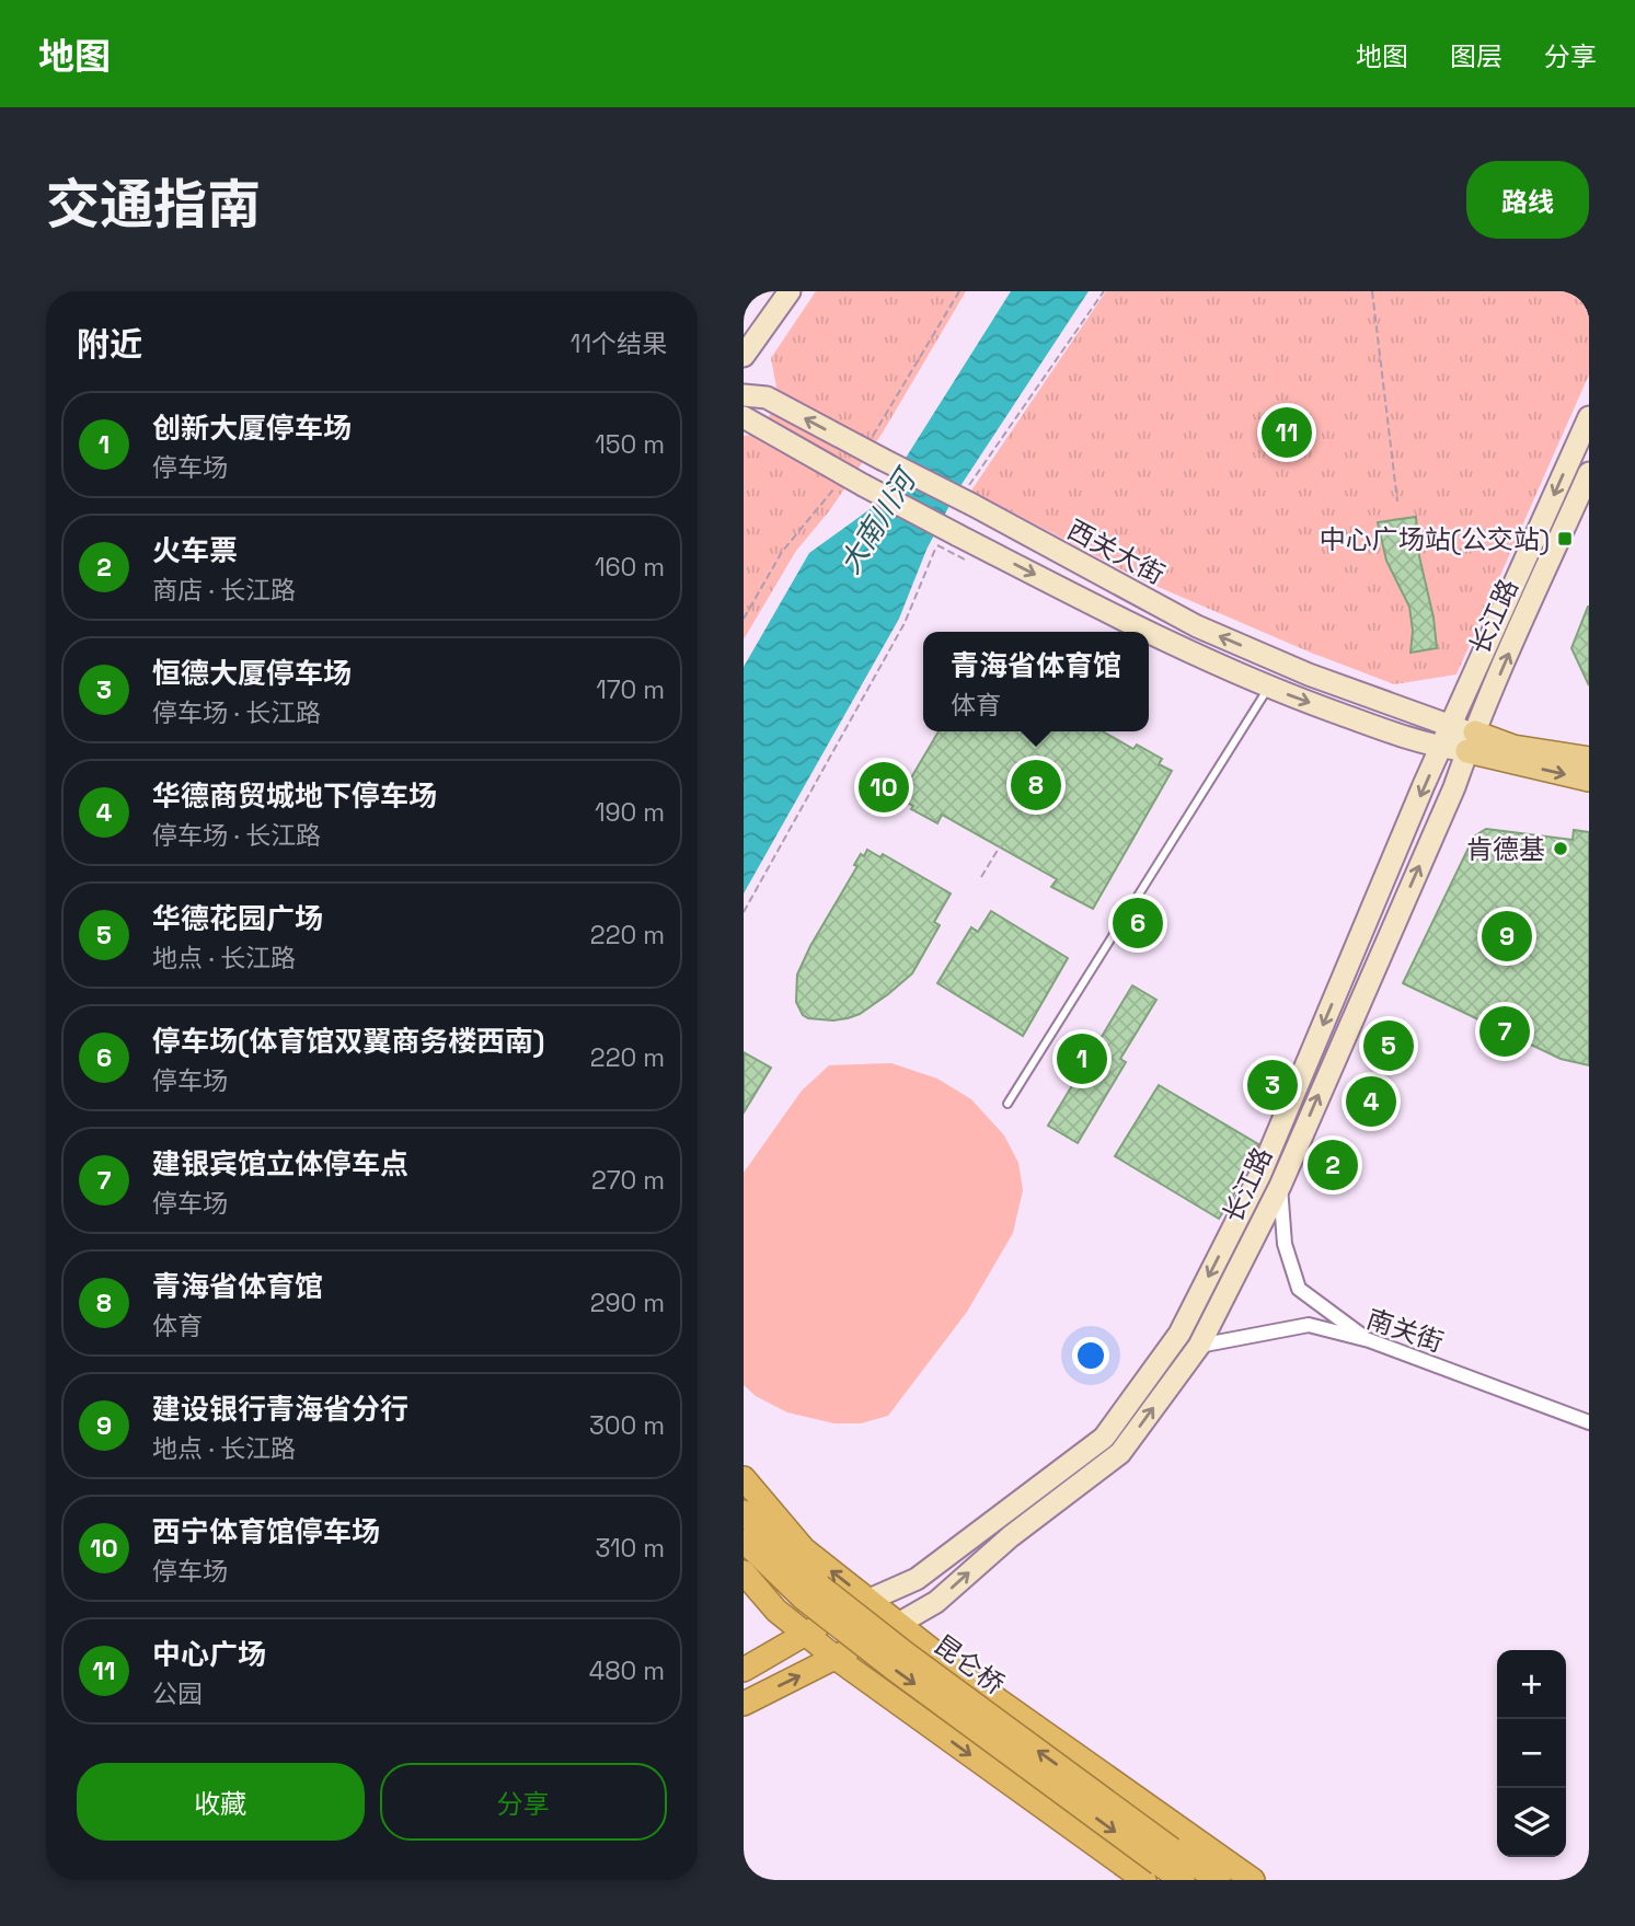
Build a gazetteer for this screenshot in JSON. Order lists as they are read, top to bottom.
{
  "streets": {
    "highway": ["长江路", "昆仑桥"],
    "main road": ["西关大街"],
    "street": ["南关街"]
  },
  "crossings": [
    ["西关大街", "长江路"],
    ["长江路", "南关街"]
  ],
  "water": ["大南川河"],
  "places": {
    "transit": ["中心广场站(公交站)"],
    "other": ["肯德基"]
  },
  "page": {
    "header": "地图",
    "nav": ["地图", "图层", "分享"],
    "title": "交通指南",
    "buttons": [
      "路线",
      ["收藏", "分享"]
    ],
    "heading": ["附近", "11个结果"],
    "list": [
      {
        "mark": "1",
        "name": "创新大厦停车场",
        "note": "停车场",
        "value": "150 m"
      },
      {
        "mark": "2",
        "name": "火车票",
        "note": "商店 · 长江路",
        "value": "160 m"
      },
      {
        "mark": "3",
        "name": "恒德大厦停车场",
        "note": "停车场 · 长江路",
        "value": "170 m"
      },
      {
        "mark": "4",
        "name": "华德商贸城地下停车场",
        "note": "停车场 · 长江路",
        "value": "190 m"
      },
      {
        "mark": "5",
        "name": "华德花园广场",
        "note": "地点 · 长江路",
        "value": "220 m"
      },
      {
        "mark": "6",
        "name": "停车场(体育馆双翼商务楼西南)",
        "note": "停车场",
        "value": "220 m"
      },
      {
        "mark": "7",
        "name": "建银宾馆立体停车点",
        "note": "停车场",
        "value": "270 m"
      },
      {
        "mark": "8",
        "name": "青海省体育馆",
        "note": "体育",
        "value": "290 m"
      },
      {
        "mark": "9",
        "name": "建设银行青海省分行",
        "note": "地点 · 长江路",
        "value": "300 m"
      },
      {
        "mark": "10",
        "name": "西宁体育馆停车场",
        "note": "停车场",
        "value": "310 m"
      },
      {
        "mark": "11",
        "name": "中心广场",
        "note": "公园",
        "value": "480 m"
      }
    ],
    "pins": [
      "11",
      "8",
      "10",
      "6",
      "9",
      "7",
      "5",
      "1",
      "3",
      "4",
      "2"
    ],
    "popup": ["青海省体育馆", "体育"],
    "map_buttons": ["+", "−"]
  }
}
